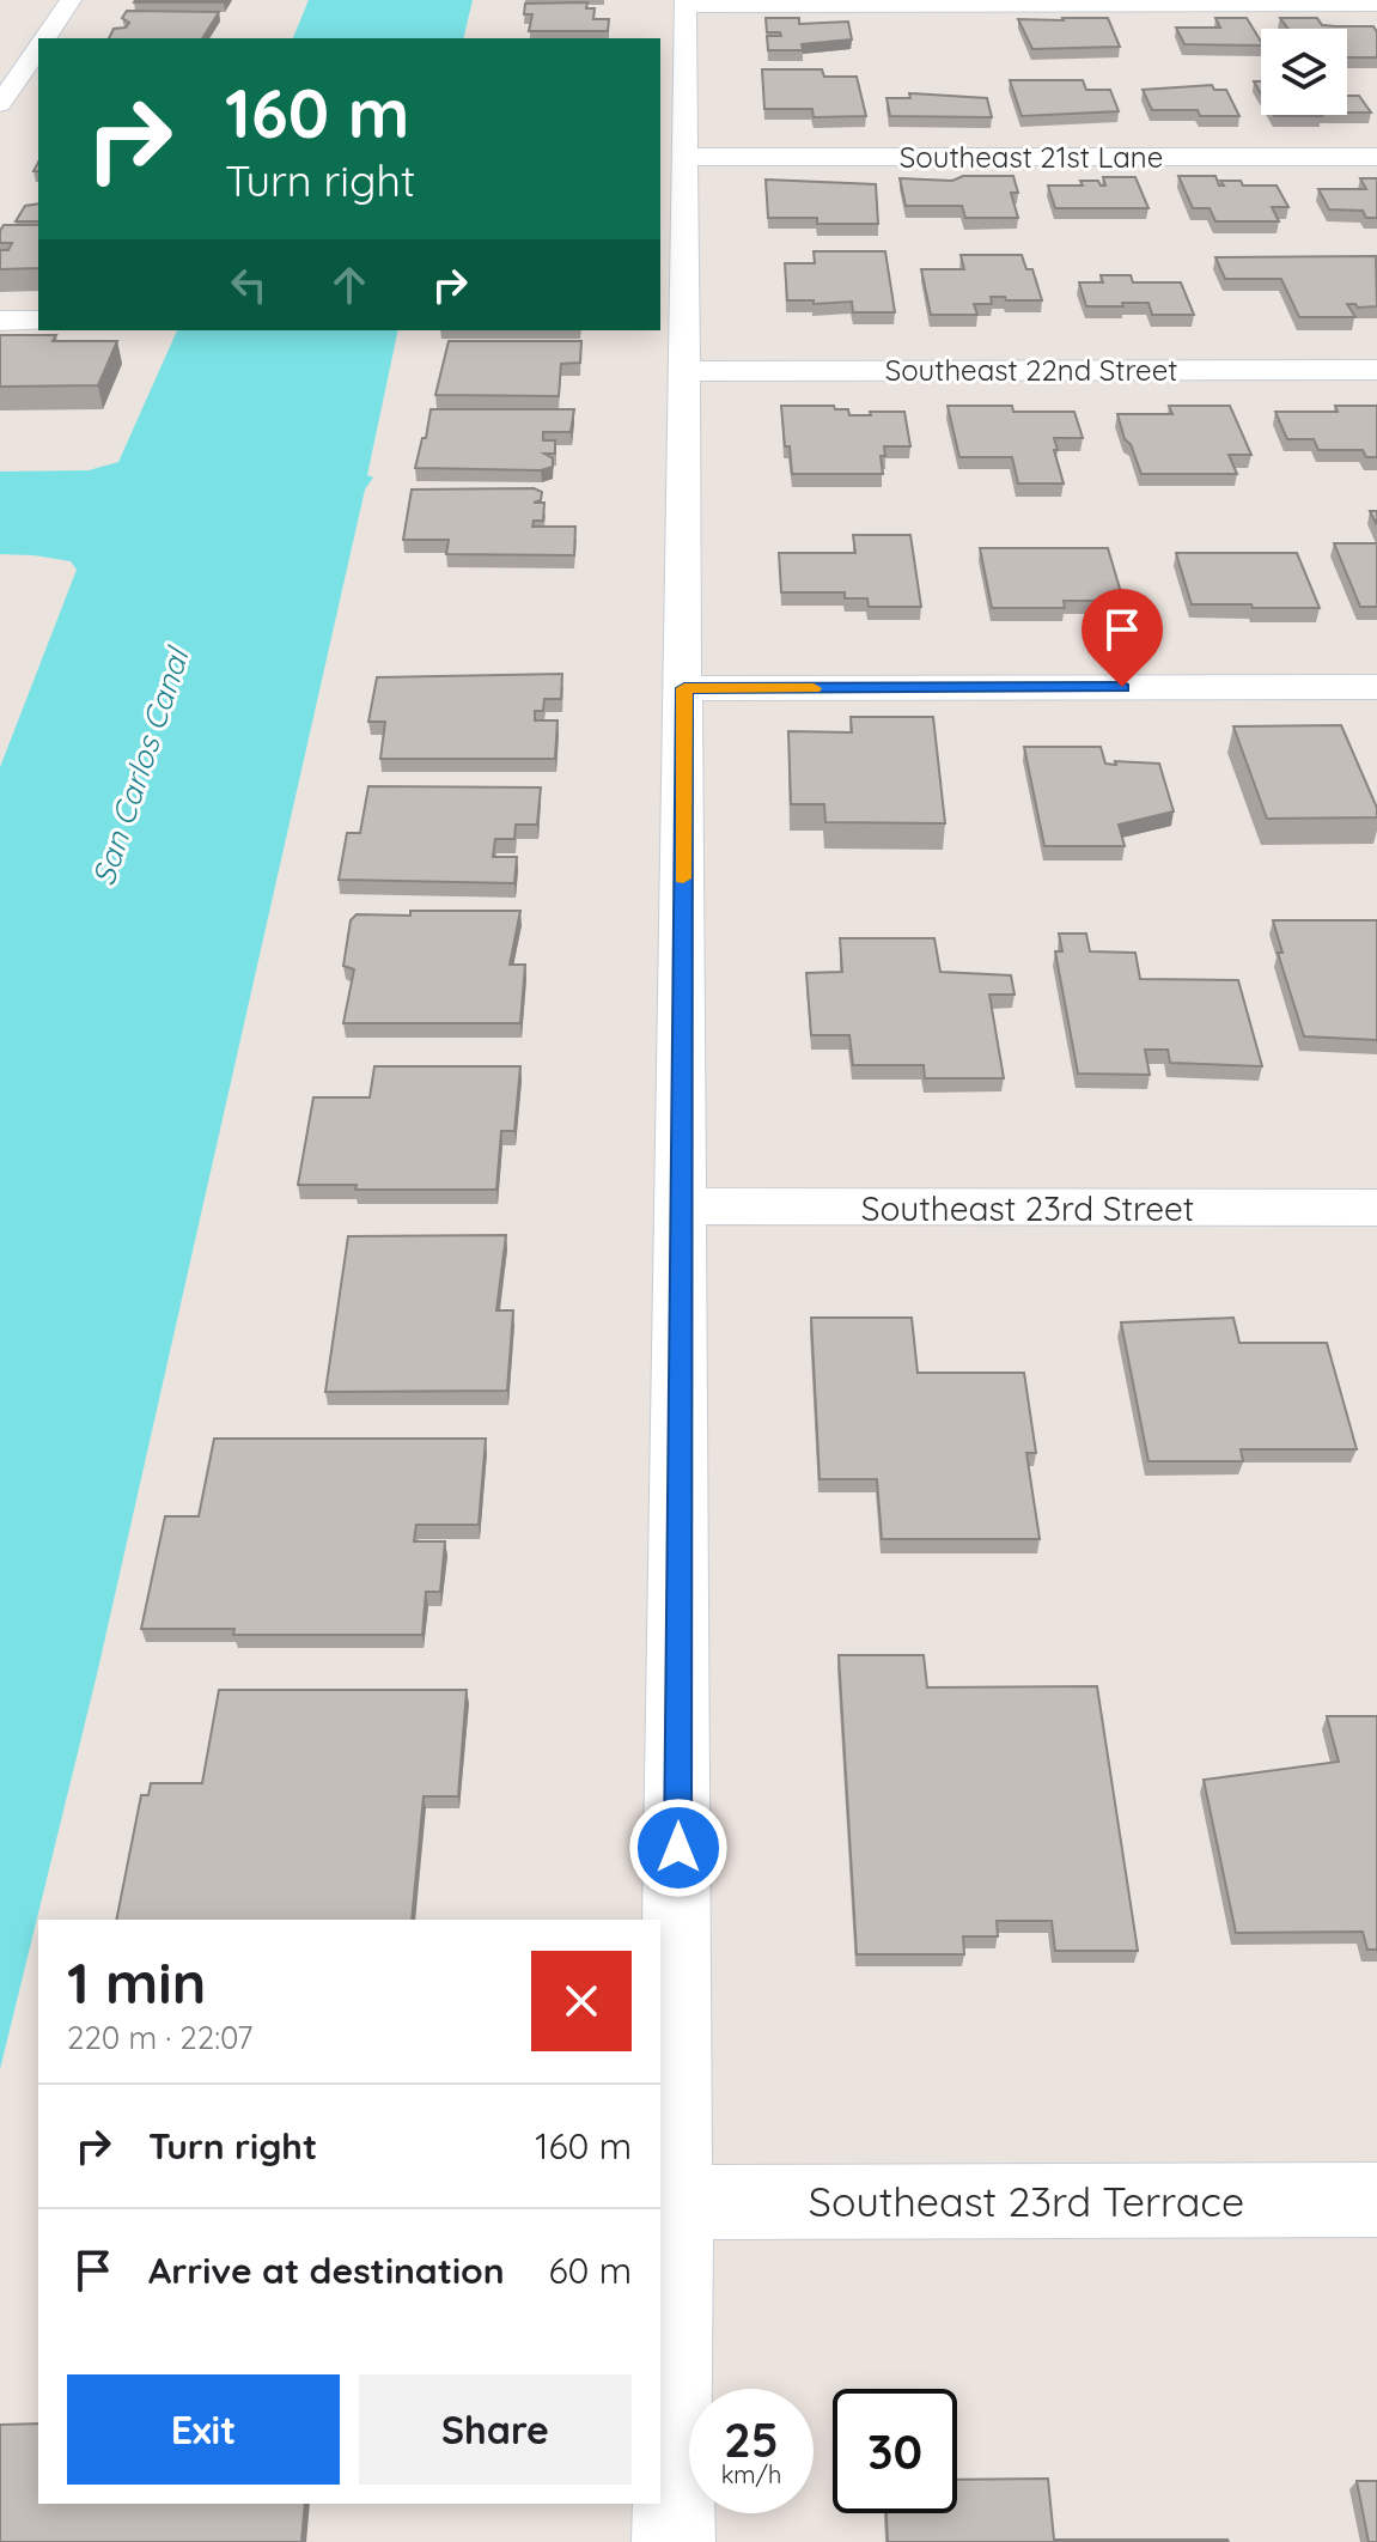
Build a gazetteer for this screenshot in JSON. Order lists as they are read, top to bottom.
{
  "streets": {
    "street": [
      "Southeast 21st Lane",
      "Southeast 22nd Street",
      "Southeast 23rd Street",
      "Southeast 23rd Terrace"
    ]
  },
  "water": ["San Carlos Canal"],
  "page": {
    "turn": ["160 m", "Turn right"],
    "heading": ["1 min", "220 m · 22:07"],
    "list": [
      {
        "name": "Turn right",
        "value": "160 m"
      },
      {
        "name": "Arrive at destination",
        "value": "60 m"
      }
    ],
    "buttons": ["Exit", "Share"],
    "speed": "25 km/h",
    "limit": "30"
  }
}
